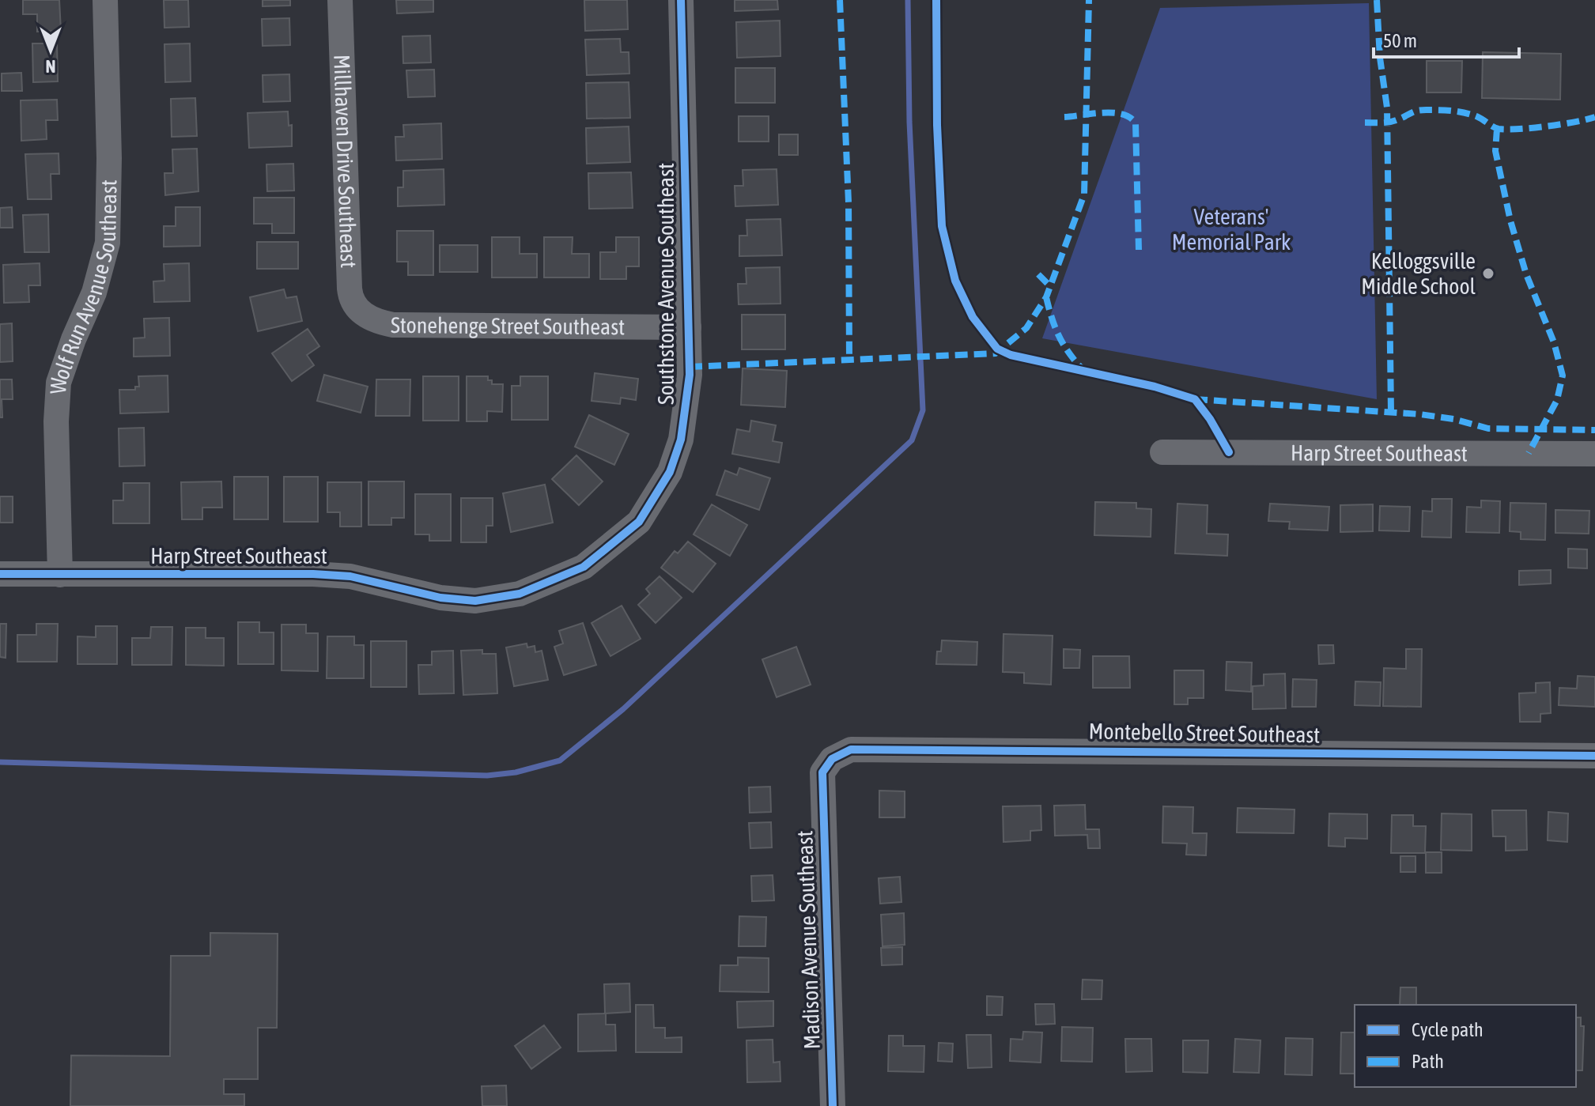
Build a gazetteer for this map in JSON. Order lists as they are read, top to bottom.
{
  "streets": {
    "street": [
      "Millhaven Drive Southeast",
      "Southstone Avenue Southeast",
      "Wolf Run Avenue Southeast",
      "Stonehenge Street Southeast",
      "Harp Street Southeast",
      "Montebello Street Southeast",
      "Madison Avenue Southeast"
    ]
  },
  "crossings": [
    ["Millhaven Drive Southeast", "Stonehenge Street Southeast"],
    ["Southstone Avenue Southeast", "Stonehenge Street Southeast"],
    ["Southstone Avenue Southeast", "Harp Street Southeast"],
    ["Wolf Run Avenue Southeast", "Harp Street Southeast"],
    ["Montebello Street Southeast", "Madison Avenue Southeast"]
  ],
  "parks": ["Veterans' Memorial Park"],
  "places": ["Kelloggsville Middle School"],
  "legend": ["Cycle path", "Path"],
  "scale_bar": "50 m",
  "north": "bottom"
}
